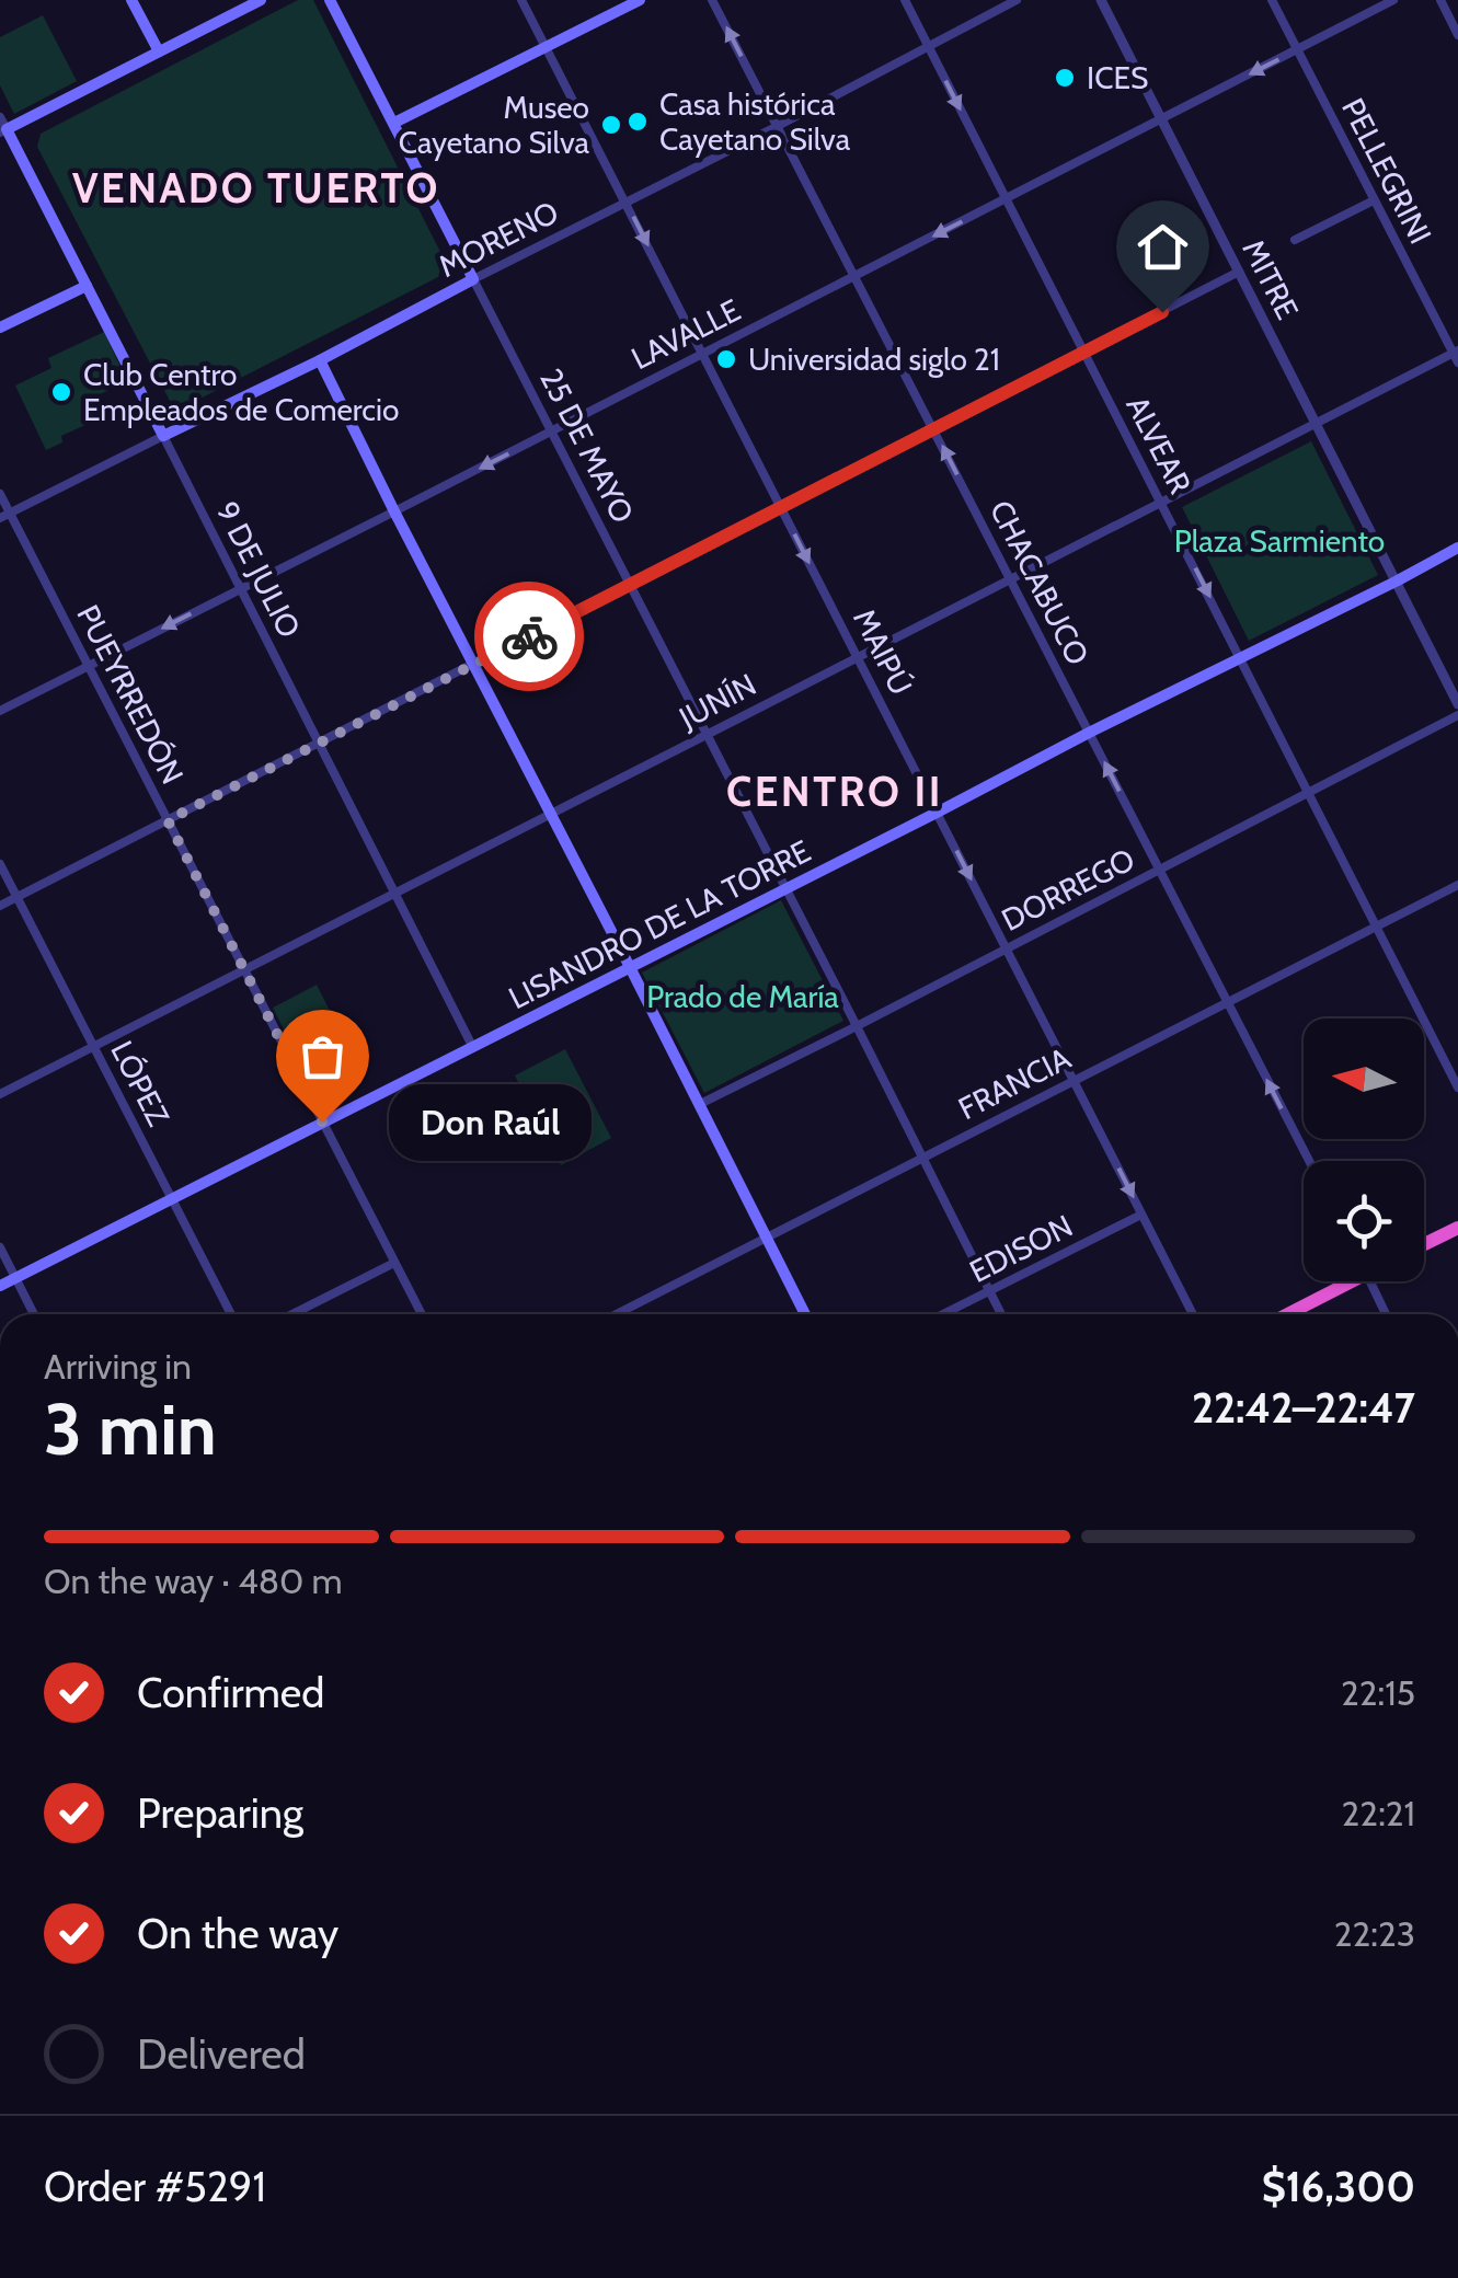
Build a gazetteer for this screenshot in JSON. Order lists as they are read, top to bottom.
{
  "streets": {
    "main road": [
      "MORENO",
      "25 DE MAYO",
      "9 DE JULIO",
      "LISANDRO DE LA TORRE"
    ],
    "street": [
      "PELLEGRINI",
      "MITRE",
      "LAVALLE",
      "ALVEAR",
      "CHACABUCO",
      "MAIPÚ",
      "PUEYRREDÓN",
      "JUNÍN",
      "DORREGO",
      "LÓPEZ",
      "FRANCIA",
      "EDISON"
    ]
  },
  "crossings": [
    ["PELLEGRINI", "LAVALLE"],
    ["PELLEGRINI", "JUNÍN"],
    ["MORENO", "ALVEAR"],
    ["MORENO", "25 DE MAYO"],
    ["MORENO", "9 DE JULIO"],
    ["MORENO", "CHACABUCO"],
    ["MORENO", "MAIPÚ"],
    ["MORENO", "PUEYRREDÓN"],
    ["MITRE", "LAVALLE"],
    ["MITRE", "JUNÍN"],
    ["MITRE", "LISANDRO DE LA TORRE"],
    ["LAVALLE", "ALVEAR"],
    ["LAVALLE", "25 DE MAYO"],
    ["LAVALLE", "9 DE JULIO"],
    ["LAVALLE", "CHACABUCO"],
    ["LAVALLE", "MAIPÚ"],
    ["LAVALLE", "PUEYRREDÓN"],
    ["ALVEAR", "JUNÍN"],
    ["ALVEAR", "DORREGO"],
    ["ALVEAR", "LISANDRO DE LA TORRE"],
    ["ALVEAR", "FRANCIA"],
    ["25 DE MAYO", "JUNÍN"],
    ["25 DE MAYO", "DORREGO"],
    ["25 DE MAYO", "LISANDRO DE LA TORRE"],
    ["25 DE MAYO", "FRANCIA"],
    ["25 DE MAYO", "EDISON"],
    ["9 DE JULIO", "JUNÍN"],
    ["9 DE JULIO", "LISANDRO DE LA TORRE"],
    ["CHACABUCO", "JUNÍN"],
    ["CHACABUCO", "DORREGO"],
    ["CHACABUCO", "LISANDRO DE LA TORRE"],
    ["CHACABUCO", "FRANCIA"],
    ["MAIPÚ", "JUNÍN"],
    ["MAIPÚ", "DORREGO"],
    ["MAIPÚ", "LISANDRO DE LA TORRE"],
    ["MAIPÚ", "FRANCIA"],
    ["MAIPÚ", "EDISON"],
    ["PUEYRREDÓN", "JUNÍN"],
    ["PUEYRREDÓN", "LISANDRO DE LA TORRE"],
    ["JUNÍN", "LÓPEZ"],
    ["LISANDRO DE LA TORRE", "LÓPEZ"]
  ],
  "one_way": ["LAVALLE", "CHACABUCO", "MAIPÚ"],
  "districts": ["VENADO TUERTO", "CENTRO II"],
  "parks": ["Plaza Sarmiento", "Prado de María"],
  "places": [
    "ICES",
    "Casa histórica Cayetano Silva",
    "Museo Cayetano Silva",
    "Universidad siglo 21",
    "Club Centro Empleados de Comercio",
    "Don Raúl"
  ],
  "north": "left",
  "page": {
    "bubble": "Don Raúl",
    "heading": ["3 min", "Arriving in", "22:42–22:47"],
    "panel": ["Order #5291", "$16,300"],
    "bar": "On the way · 480 m",
    "list": [
      ["Confirmed", "22:15"],
      ["Preparing", "22:21"],
      ["On the way", "22:23"],
      "Delivered"
    ]
  }
}
